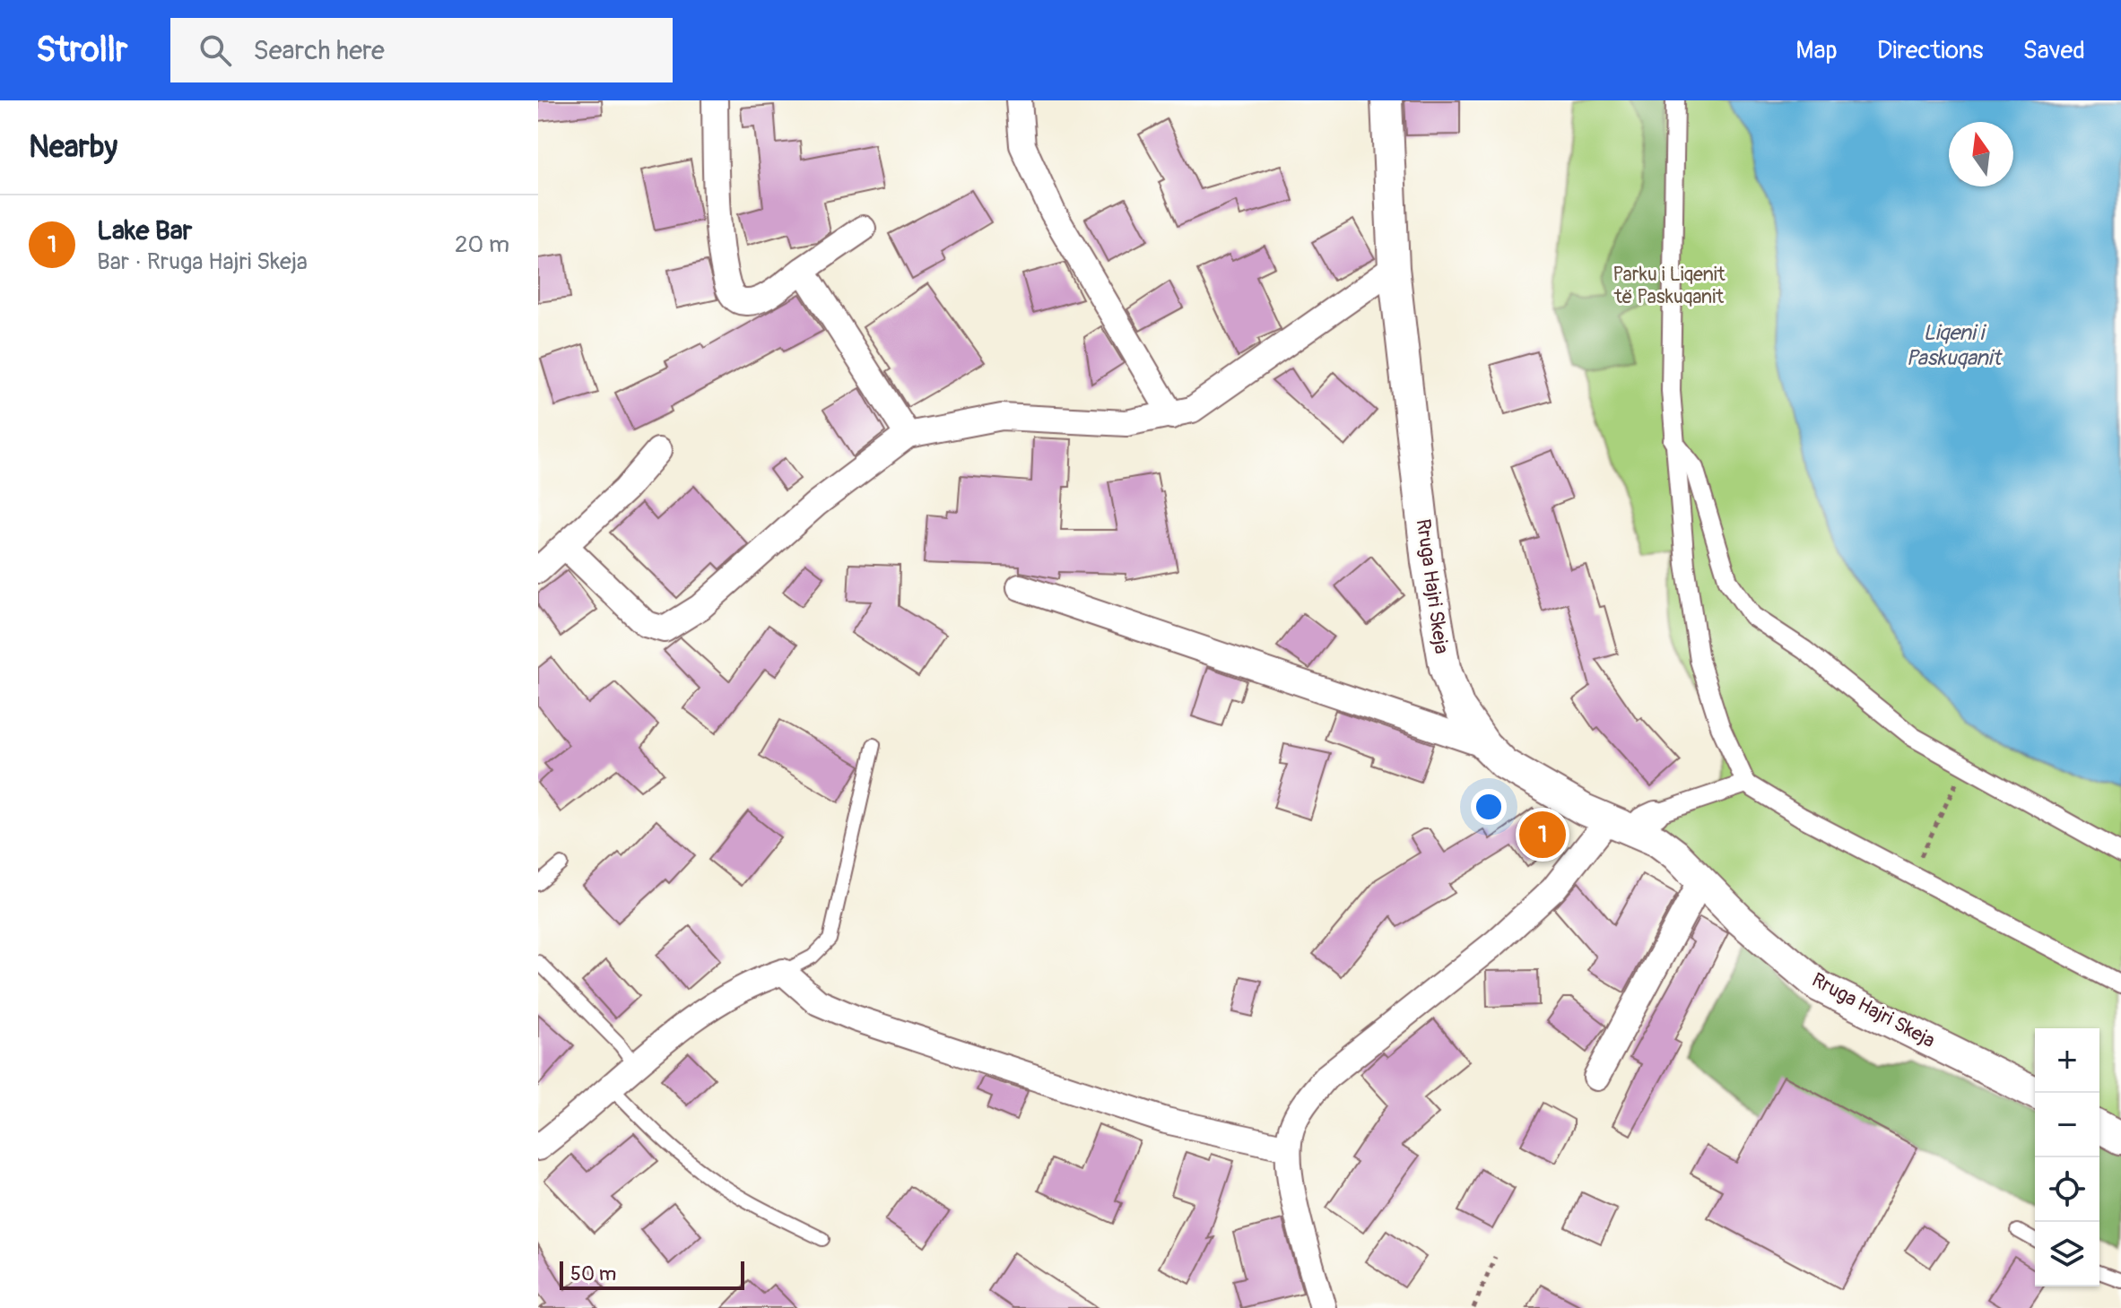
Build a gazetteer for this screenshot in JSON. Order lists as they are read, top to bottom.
{
  "streets": {
    "street": ["Rruga Hajri Skeja"]
  },
  "water": ["Liqeni i Paskuqanit"],
  "parks": ["Parku i Liqenit të Paskuqanit"],
  "scale_bar": "50 m",
  "north": "top",
  "page": {
    "header": "Strollr",
    "search": "Search here",
    "nav": ["Map", "Directions", "Saved"],
    "heading": "Nearby",
    "list": [
      {
        "mark": "1",
        "name": "Lake Bar",
        "note": "Bar · Rruga Hajri Skeja",
        "value": "20 m"
      }
    ],
    "pins": "1",
    "map_buttons": ["+", "−"],
    "scale": "50 m"
  }
}
